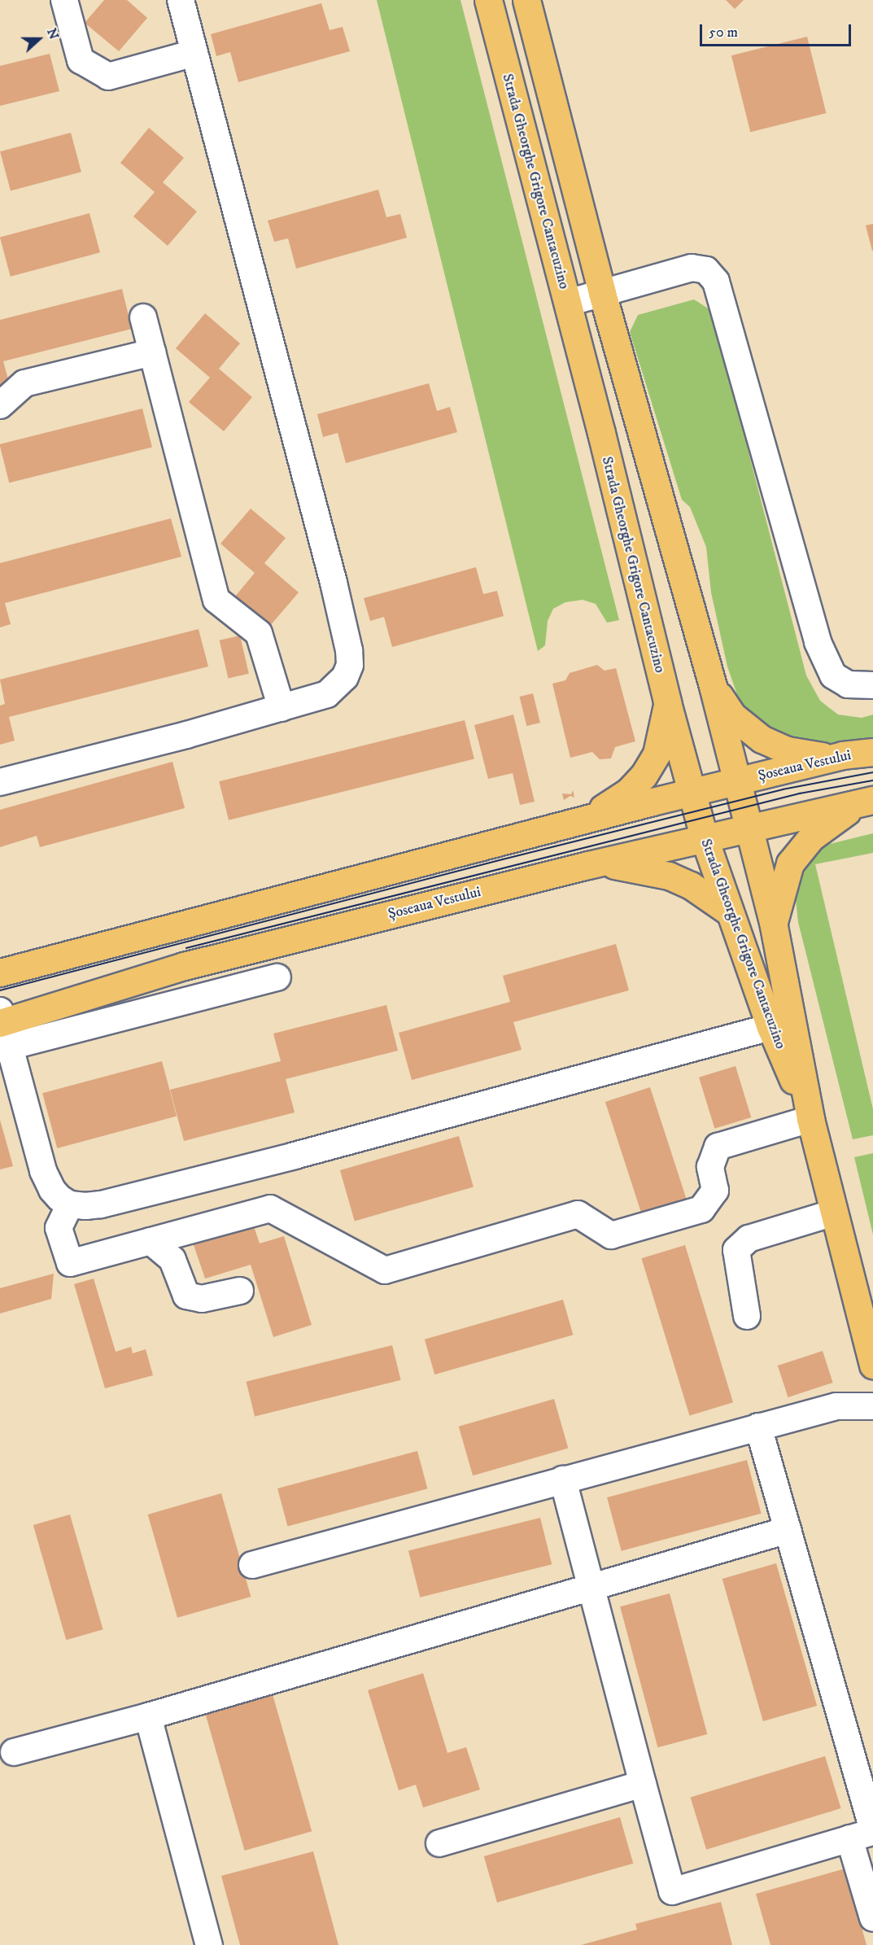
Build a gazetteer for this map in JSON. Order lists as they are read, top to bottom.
{
  "streets": {
    "main road": ["Strada Gheorghe Grigore Cantacuzino", "Șoseaua Vestului"]
  },
  "crossings": [
    ["Strada Gheorghe Grigore Cantacuzino", "Șoseaua Vestului"]
  ],
  "scale_bar": "50 m",
  "north": "right"
}
